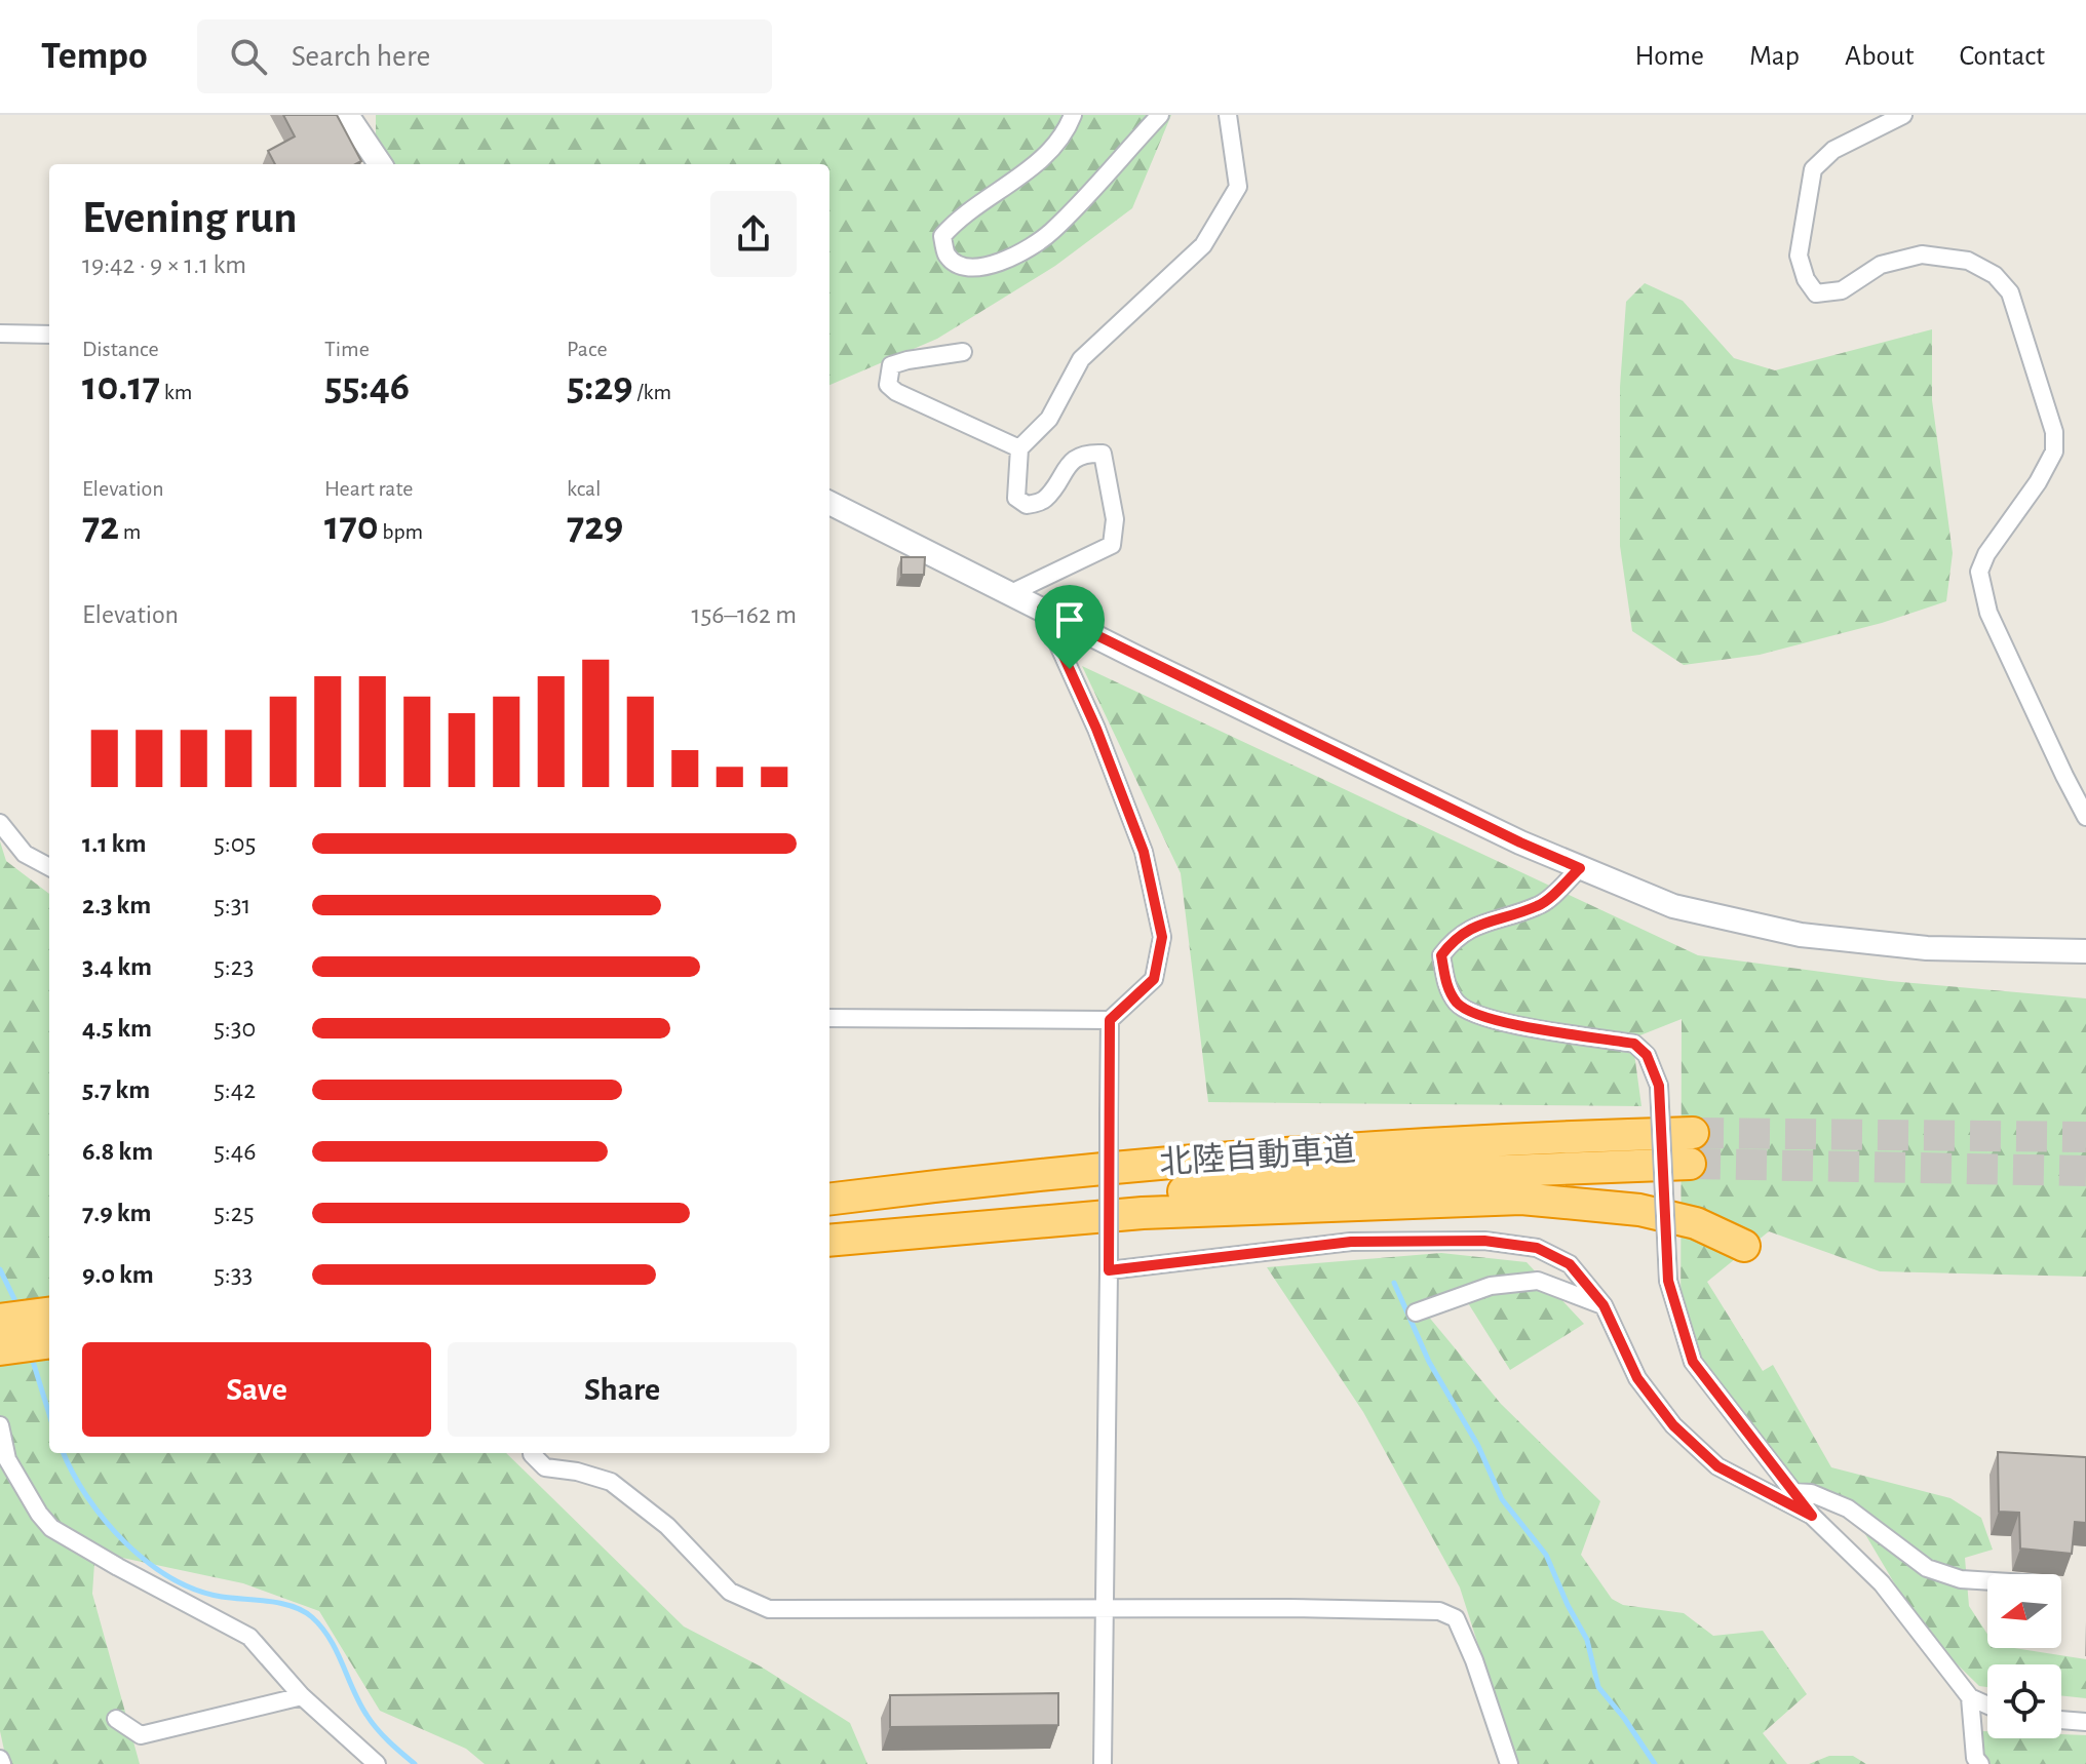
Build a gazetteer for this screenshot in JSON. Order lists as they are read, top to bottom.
{
  "streets": {
    "highway": ["北陸自動車道"]
  },
  "north": "left",
  "page": {
    "header": "Tempo",
    "search": "Search here",
    "nav": [
      "Home",
      "Map",
      "About",
      "Contact"
    ],
    "heading": ["Evening run", "19:42 · 9 × 1.1 km"],
    "stats": [
      ["Distance", "10.17 km"],
      ["Time", "55:46"],
      ["Pace", "5:29 /km"],
      ["Elevation", "72 m"],
      ["Heart rate", "170 bpm"],
      ["kcal", "729"]
    ],
    "chart": ["Elevation", "156–162 m"],
    "list": [
      {
        "name": "1.1 km",
        "note": "5:05"
      },
      {
        "name": "2.3 km",
        "note": "5:31"
      },
      {
        "name": "3.4 km",
        "note": "5:23"
      },
      {
        "name": "4.5 km",
        "note": "5:30"
      },
      {
        "name": "5.7 km",
        "note": "5:42"
      },
      {
        "name": "6.8 km",
        "note": "5:46"
      },
      {
        "name": "7.9 km",
        "note": "5:25"
      },
      {
        "name": "9.0 km",
        "note": "5:33"
      }
    ],
    "buttons": ["Save", "Share"]
  }
}
